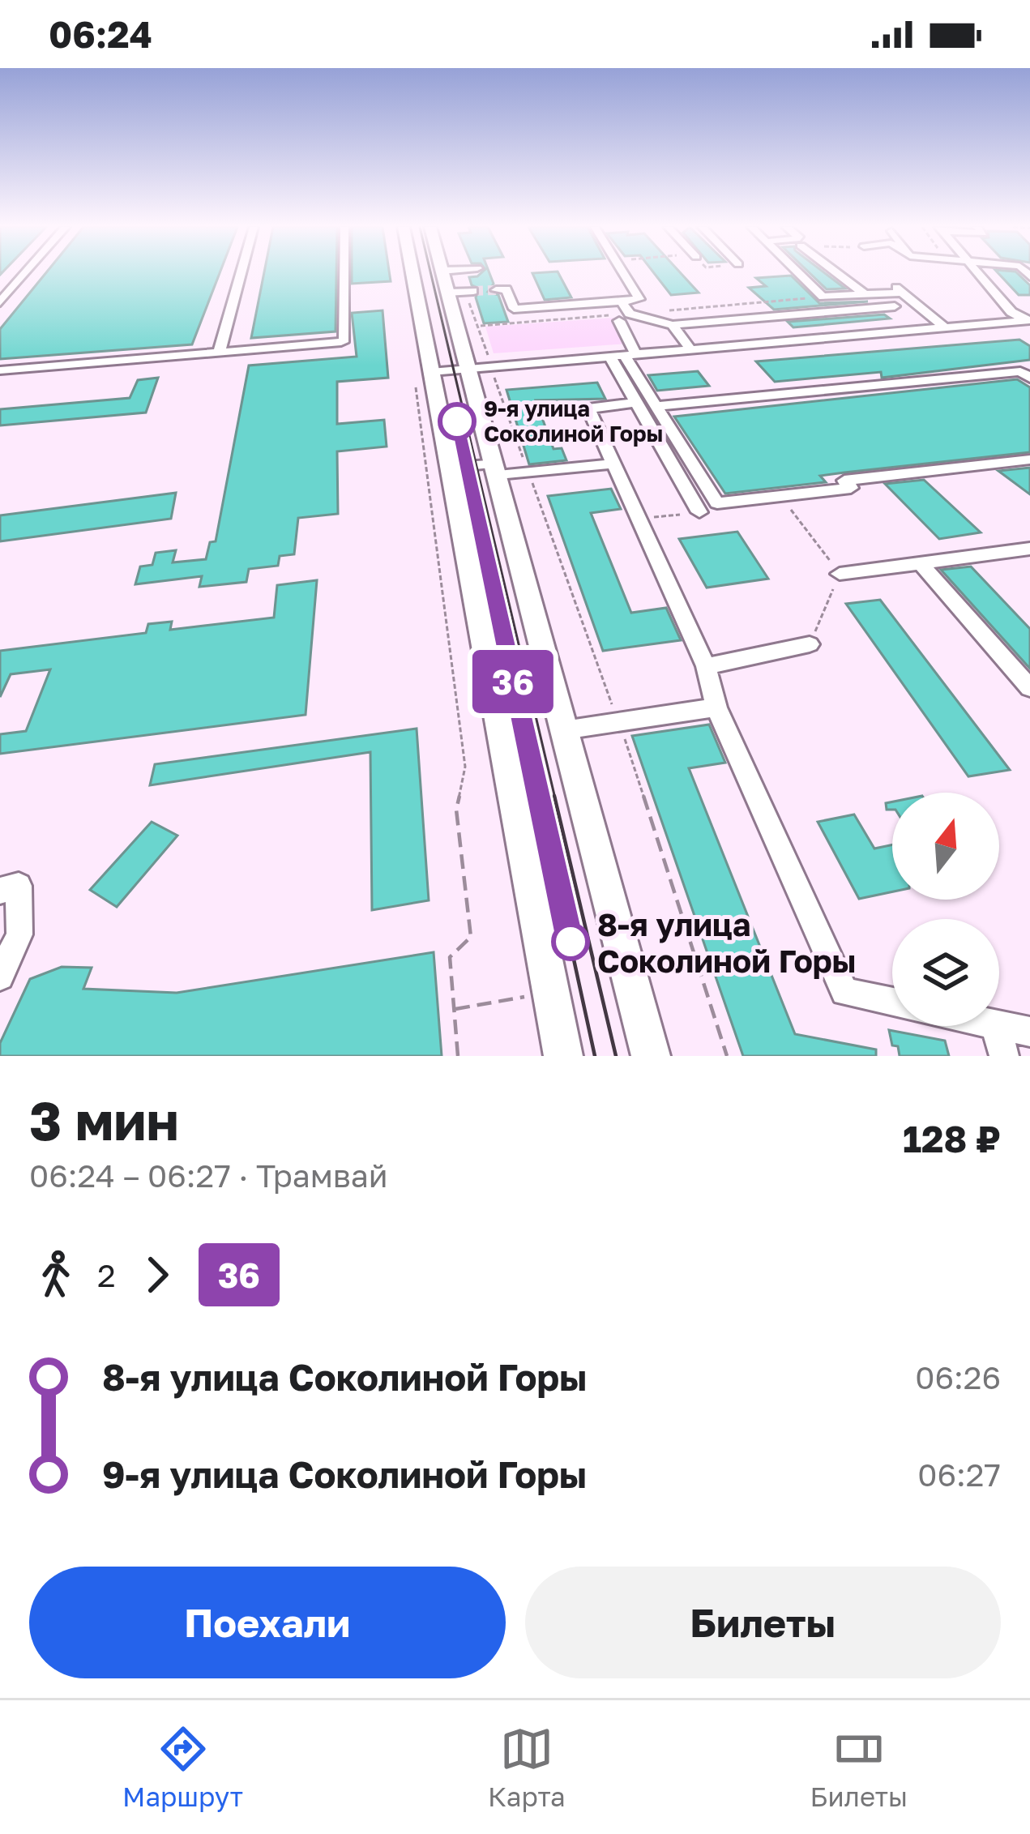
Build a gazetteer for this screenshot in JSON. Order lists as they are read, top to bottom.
{
  "places": ["9-я улица Соколиной Горы", "8-я улица Соколиной Горы"],
  "lines": ["tram line 36"],
  "north": "top",
  "page": {
    "status": "06:24",
    "on_map": "36",
    "heading": ["3 мин", "06:24 – 06:27 · Трамвай", "128 ₽"],
    "legs": ["2", "36"],
    "list": [
      {
        "name": "8-я улица Соколиной Горы",
        "value": "06:26"
      },
      {
        "name": "9-я улица Соколиной Горы",
        "value": "06:27"
      }
    ],
    "buttons": ["Поехали", "Билеты"],
    "tabs": ["Маршрут", "Карта", "Билеты"]
  }
}
